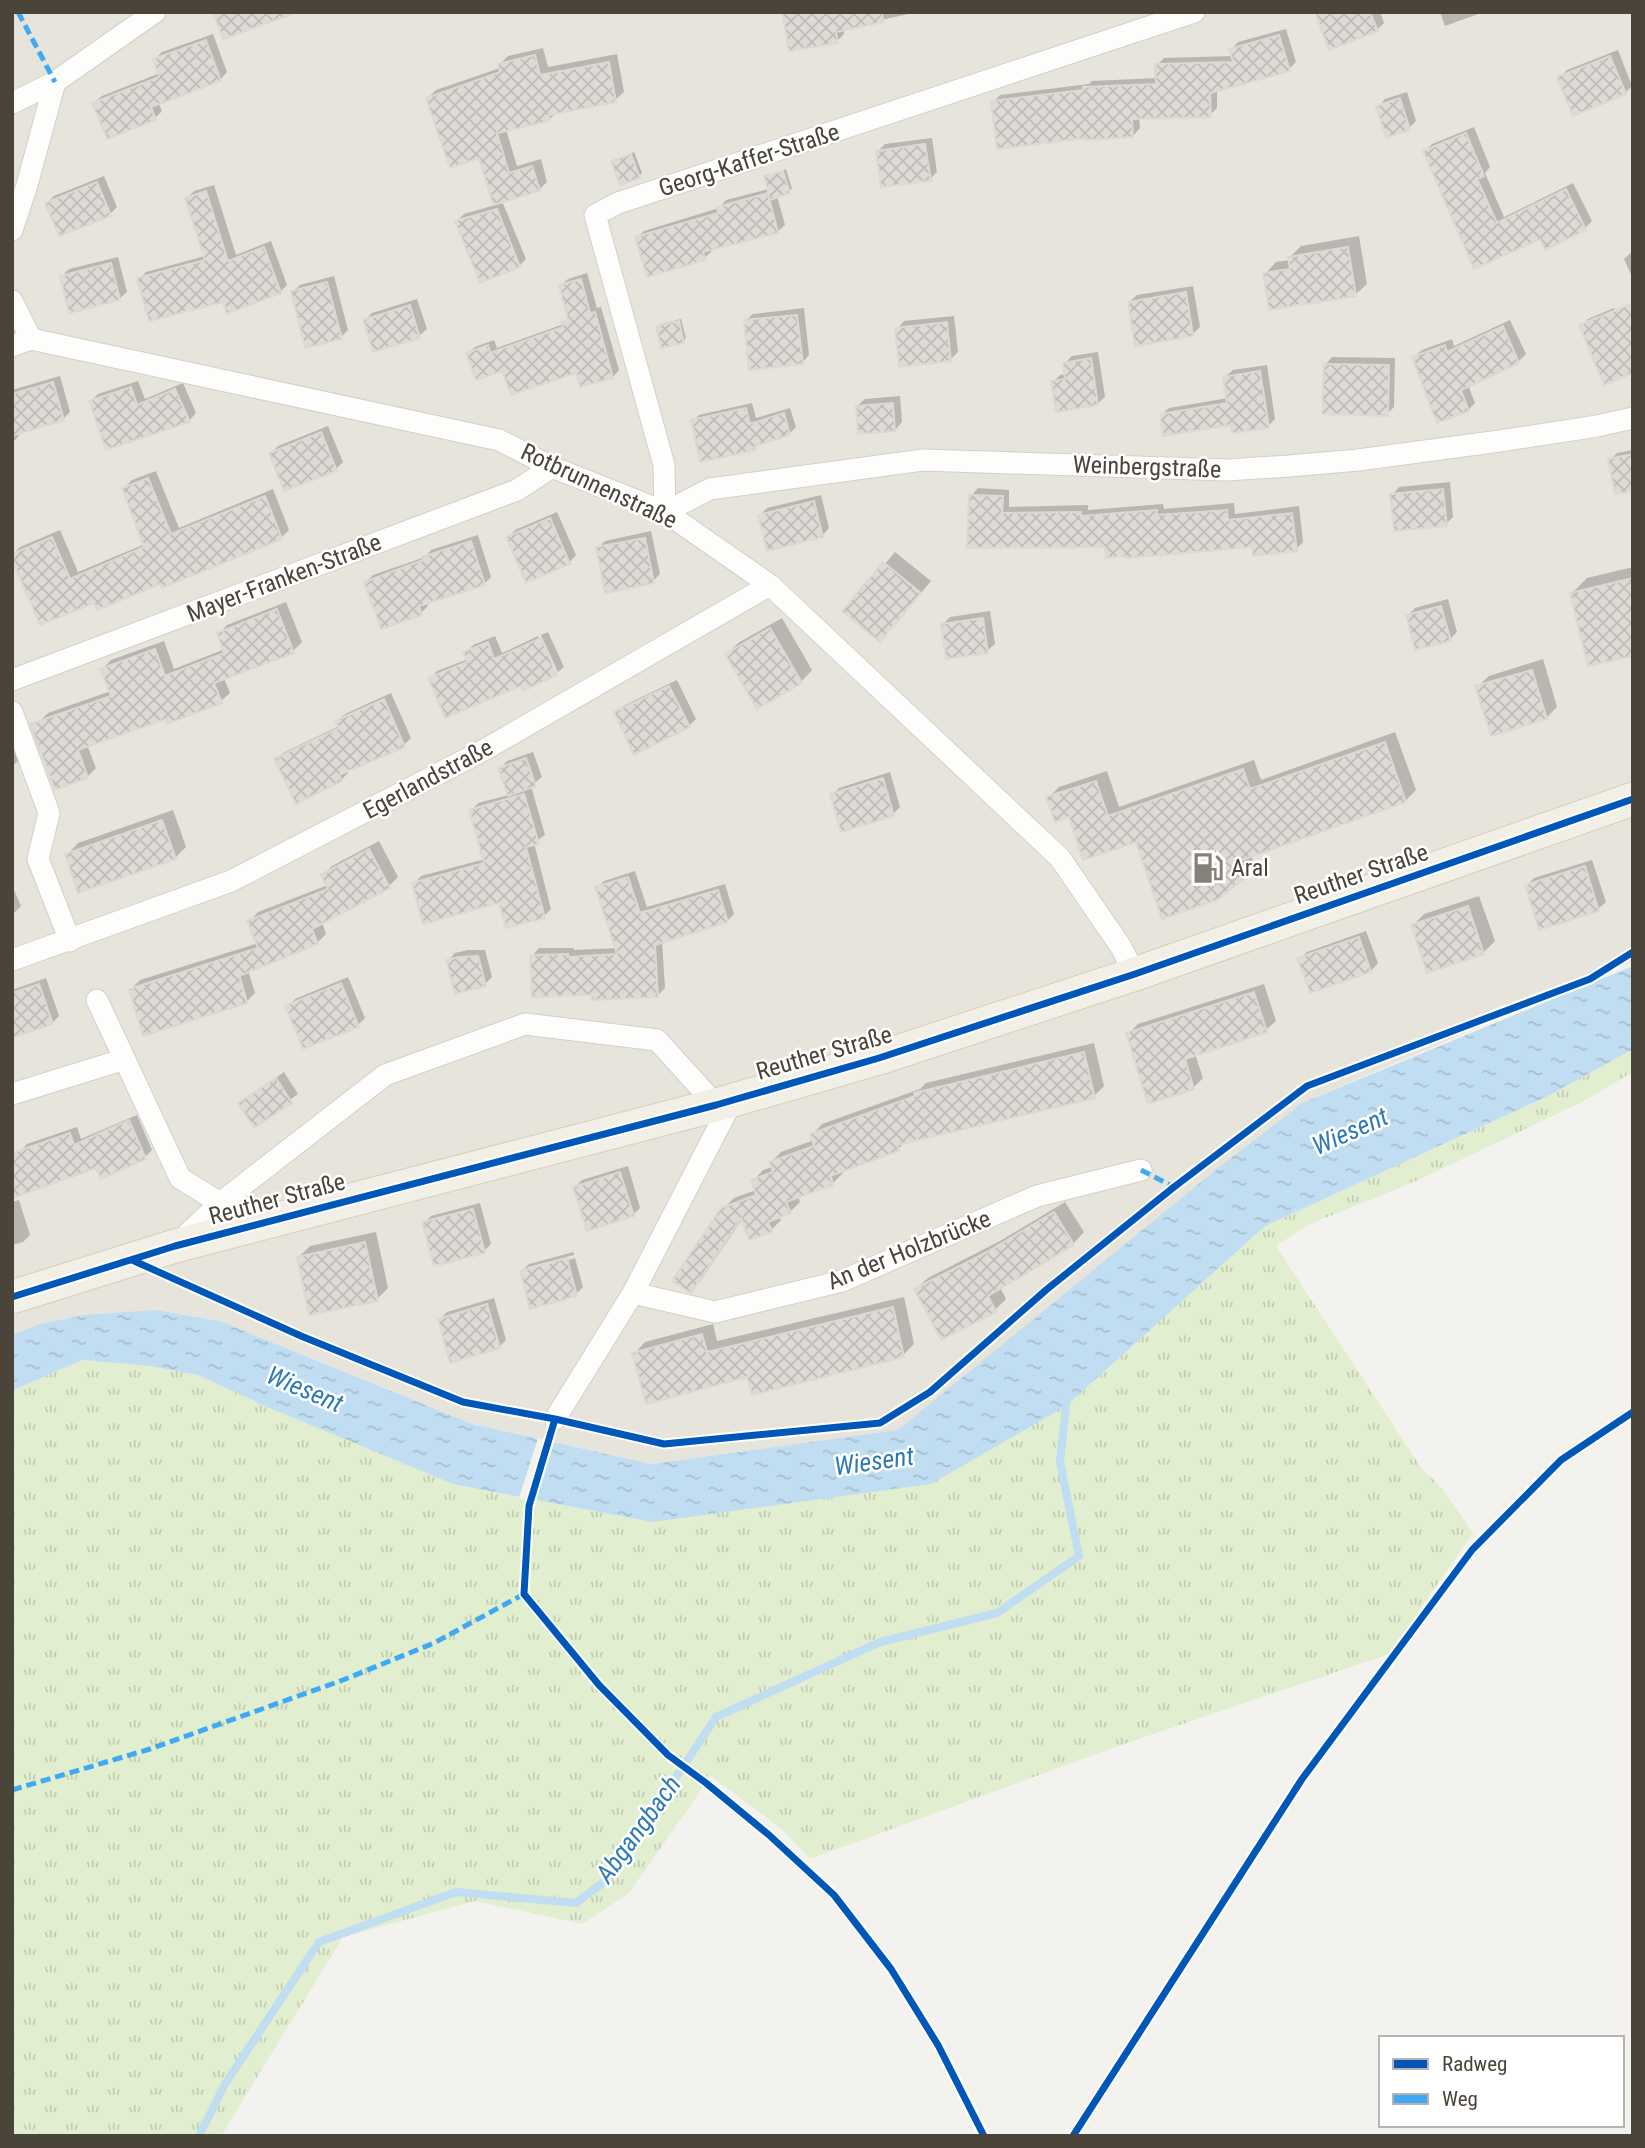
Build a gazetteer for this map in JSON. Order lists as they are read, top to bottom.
{
  "streets": {
    "main road": ["Reuther Straße"],
    "street": [
      "Georg-Kaffer-Straße",
      "Weinbergstraße",
      "Rotbrunnenstraße",
      "Mayer-Franken-Straße",
      "Egerlandstraße",
      "An der Holzbrücke"
    ]
  },
  "crossings": [
    ["Georg-Kaffer-Straße", "Weinbergstraße"],
    ["Georg-Kaffer-Straße", "Rotbrunnenstraße"],
    ["Weinbergstraße", "Rotbrunnenstraße"],
    ["Rotbrunnenstraße", "Mayer-Franken-Straße"],
    ["Rotbrunnenstraße", "Egerlandstraße"],
    ["Rotbrunnenstraße", "Reuther Straße"]
  ],
  "water": ["Wiesent", "Abgangbach"],
  "places": {
    "fuel station": ["Aral"]
  },
  "legend": ["Radweg", "Weg"]
}
